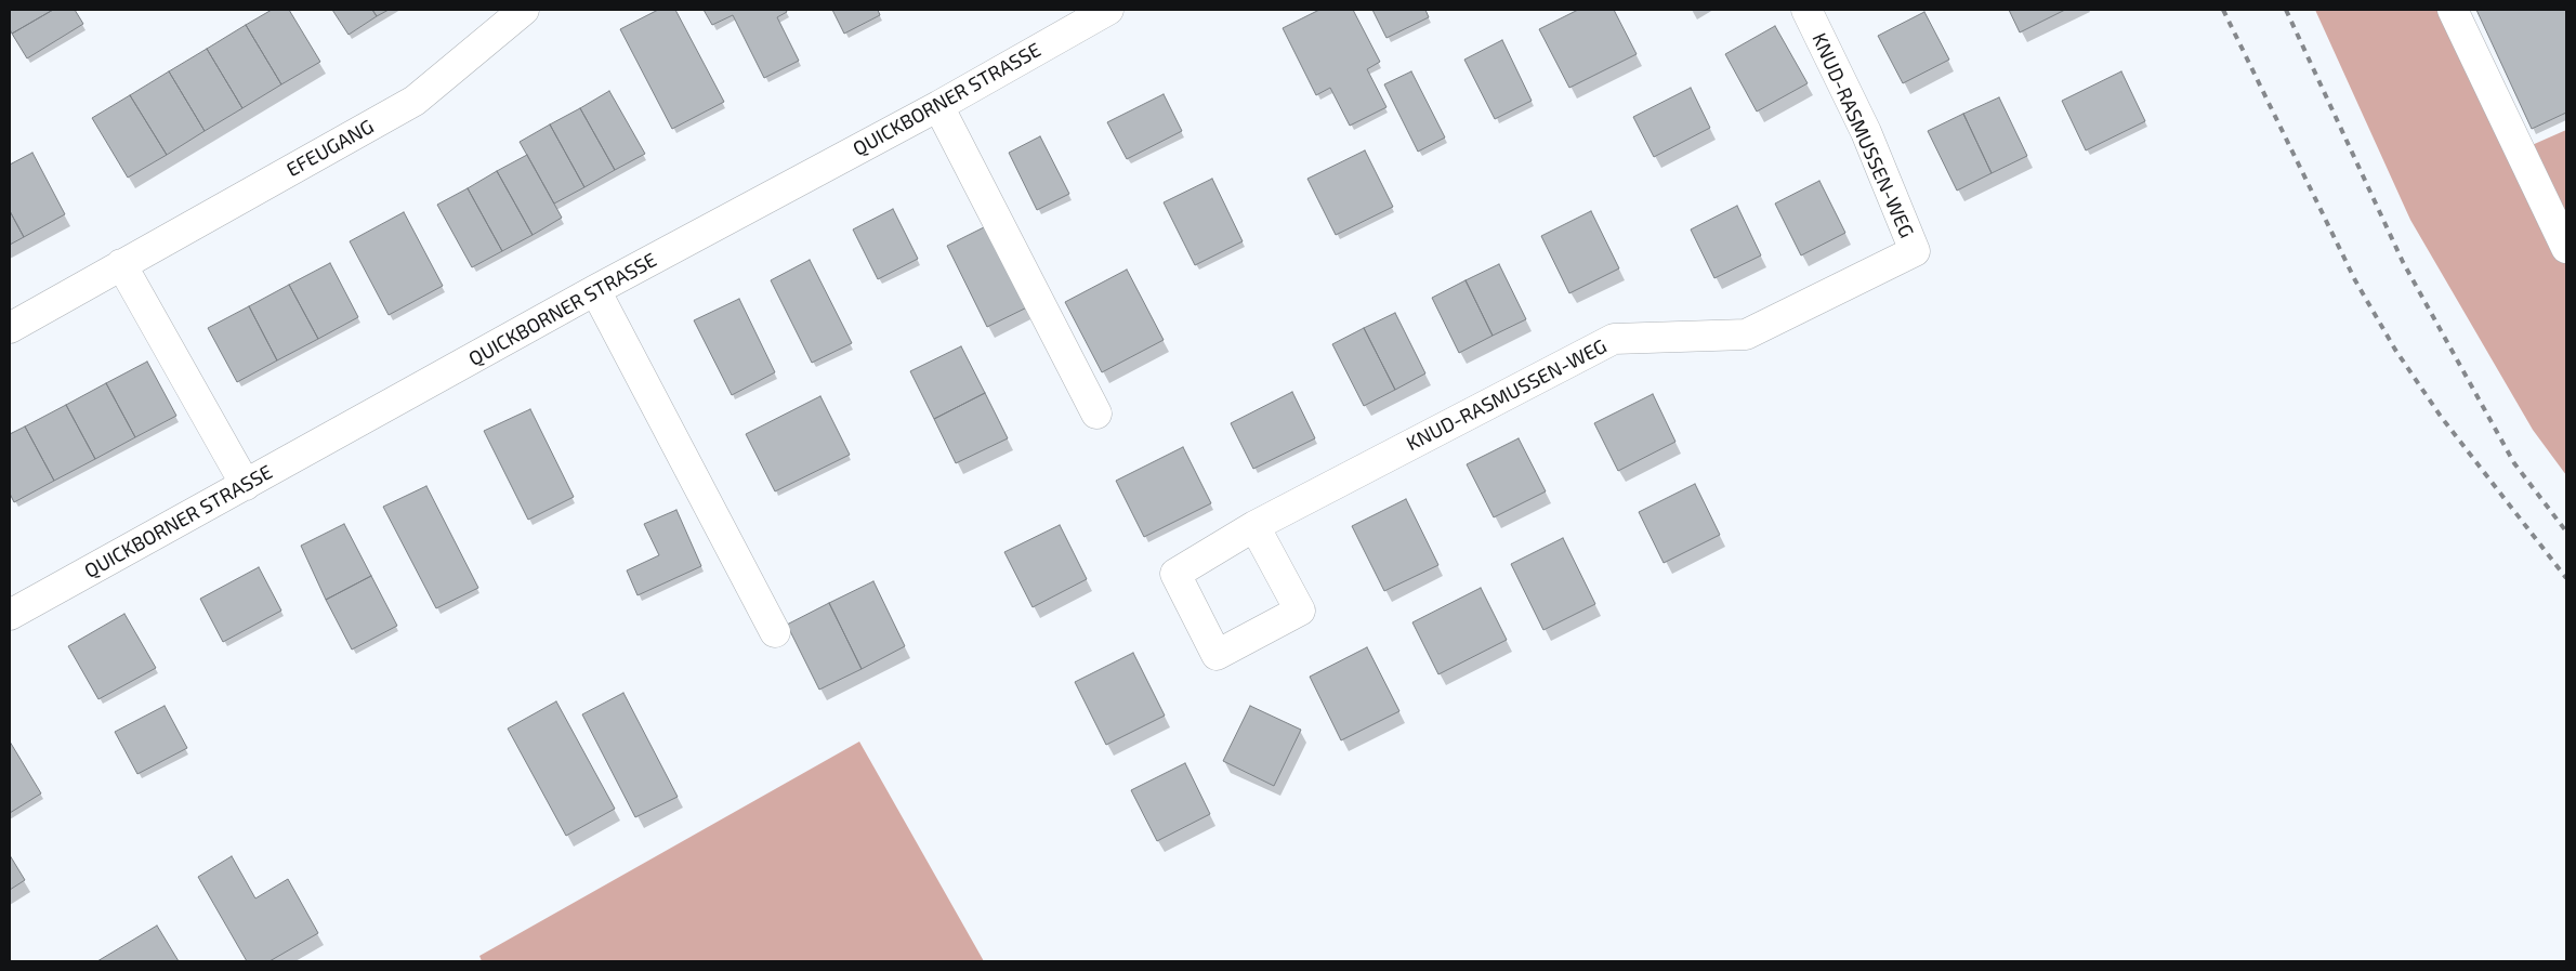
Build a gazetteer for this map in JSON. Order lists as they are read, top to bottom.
{
  "streets": {
    "street": ["QUICKBORNER STRASSE", "KNUD-RASMUSSEN-WEG", "EFEUGANG"]
  }
}
